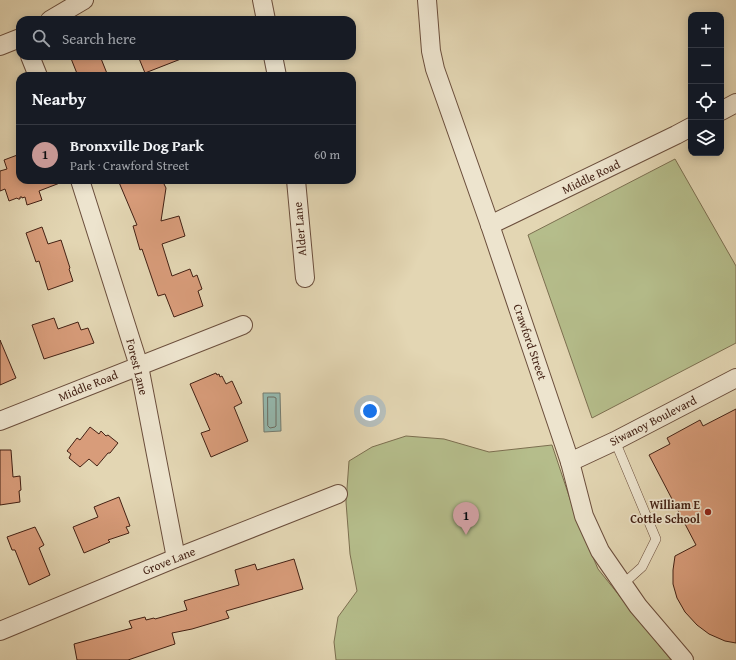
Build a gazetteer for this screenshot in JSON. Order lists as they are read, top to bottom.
{
  "streets": {
    "street": [
      "Middle Road",
      "Alder Lane",
      "Crawford Street",
      "Forest Lane",
      "Siwanoy Boulevard",
      "Grove Lane"
    ]
  },
  "crossings": [
    ["Middle Road", "Crawford Street"],
    ["Middle Road", "Forest Lane"],
    ["Crawford Street", "Siwanoy Boulevard"],
    ["Forest Lane", "Grove Lane"]
  ],
  "places": ["William E Cottle School"],
  "page": {
    "map_buttons": ["+", "−"],
    "search": "Search here",
    "heading": "Nearby",
    "list": [
      {
        "mark": "1",
        "name": "Bronxville Dog Park",
        "note": "Park · Crawford Street",
        "value": "60 m"
      }
    ],
    "pins": "1"
  }
}
